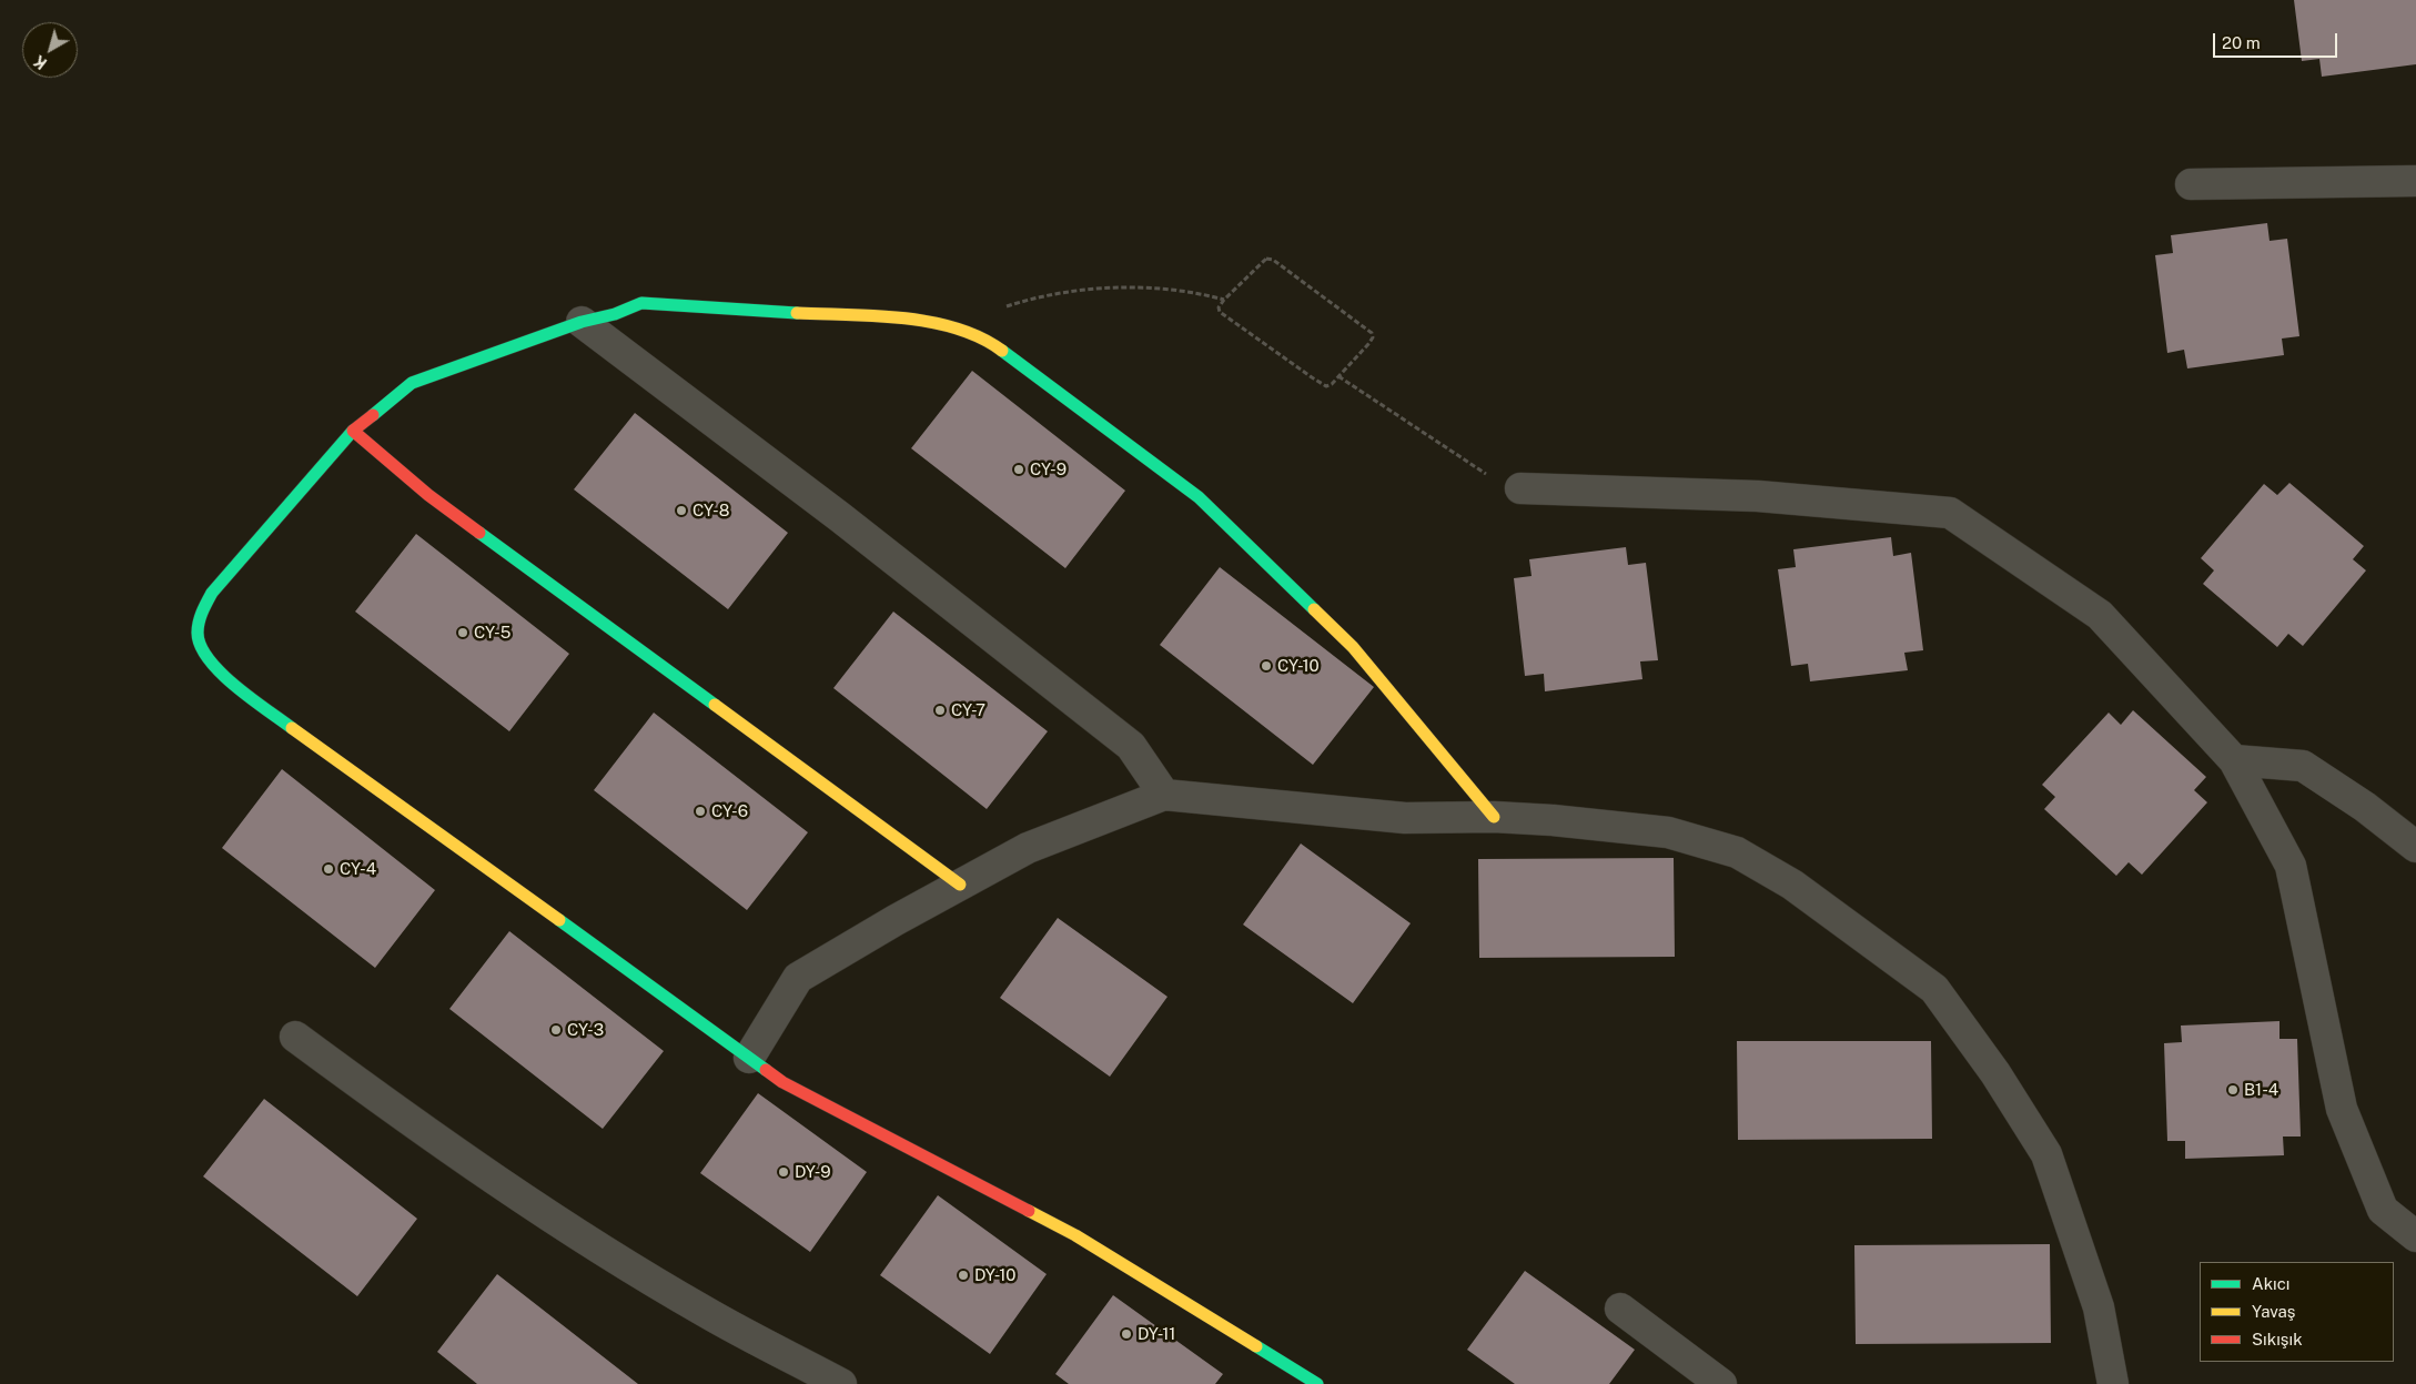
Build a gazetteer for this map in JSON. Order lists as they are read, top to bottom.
{
  "places": [
    "CY-9",
    "CY-8",
    "CY-5",
    "CY-10",
    "CY-7",
    "CY-6",
    "CY-4",
    "CY-3",
    "B1-4",
    "DY-9",
    "DY-10",
    "DY-11"
  ],
  "legend": ["Akıcı", "Yavaş", "Sıkışık"],
  "scale_bar": "20 m",
  "north": "bottom left"
}
